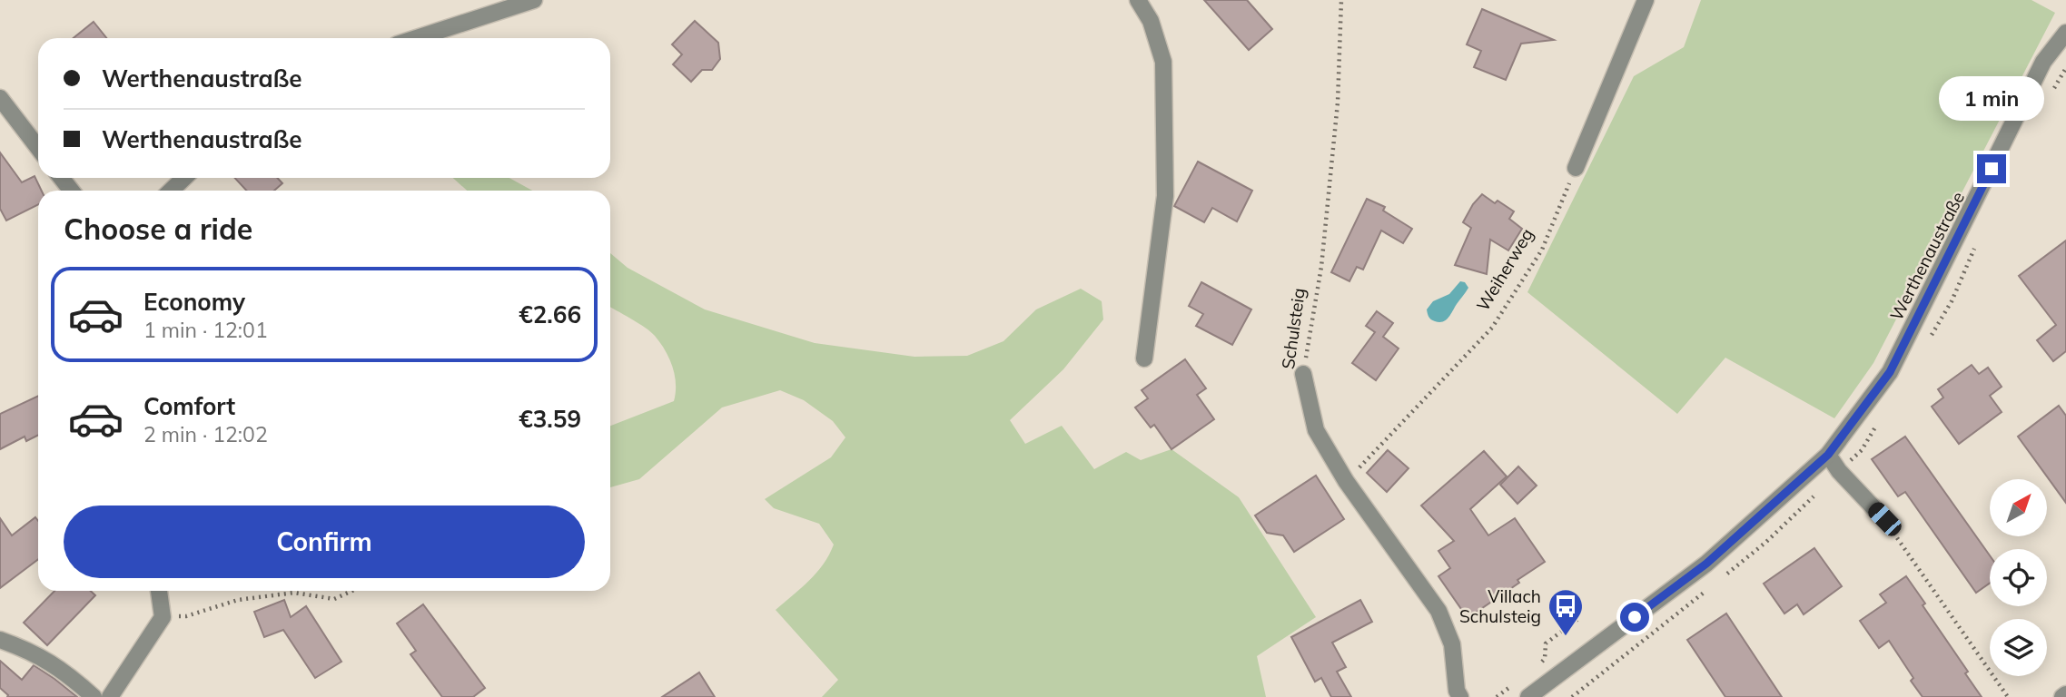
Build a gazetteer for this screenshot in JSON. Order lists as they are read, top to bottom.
{
  "streets": {
    "street": ["Werthenaustraße", "Schulsteig"],
    "path": ["Weiherweg"]
  },
  "crossings": [
    ["Weiherweg", "Schulsteig"]
  ],
  "places": {
    "bus stop": ["Villach Schulsteig"]
  },
  "north": "top right",
  "page": {
    "banner": ["Werthenaustraße", "Werthenaustraße"],
    "bubble": "1 min",
    "heading": "Choose a ride",
    "list": [
      {
        "name": "Economy",
        "note": "1 min · 12:01",
        "value": "€2.66"
      },
      {
        "name": "Comfort",
        "note": "2 min · 12:02",
        "value": "€3.59"
      }
    ],
    "buttons": "Confirm"
  }
}
